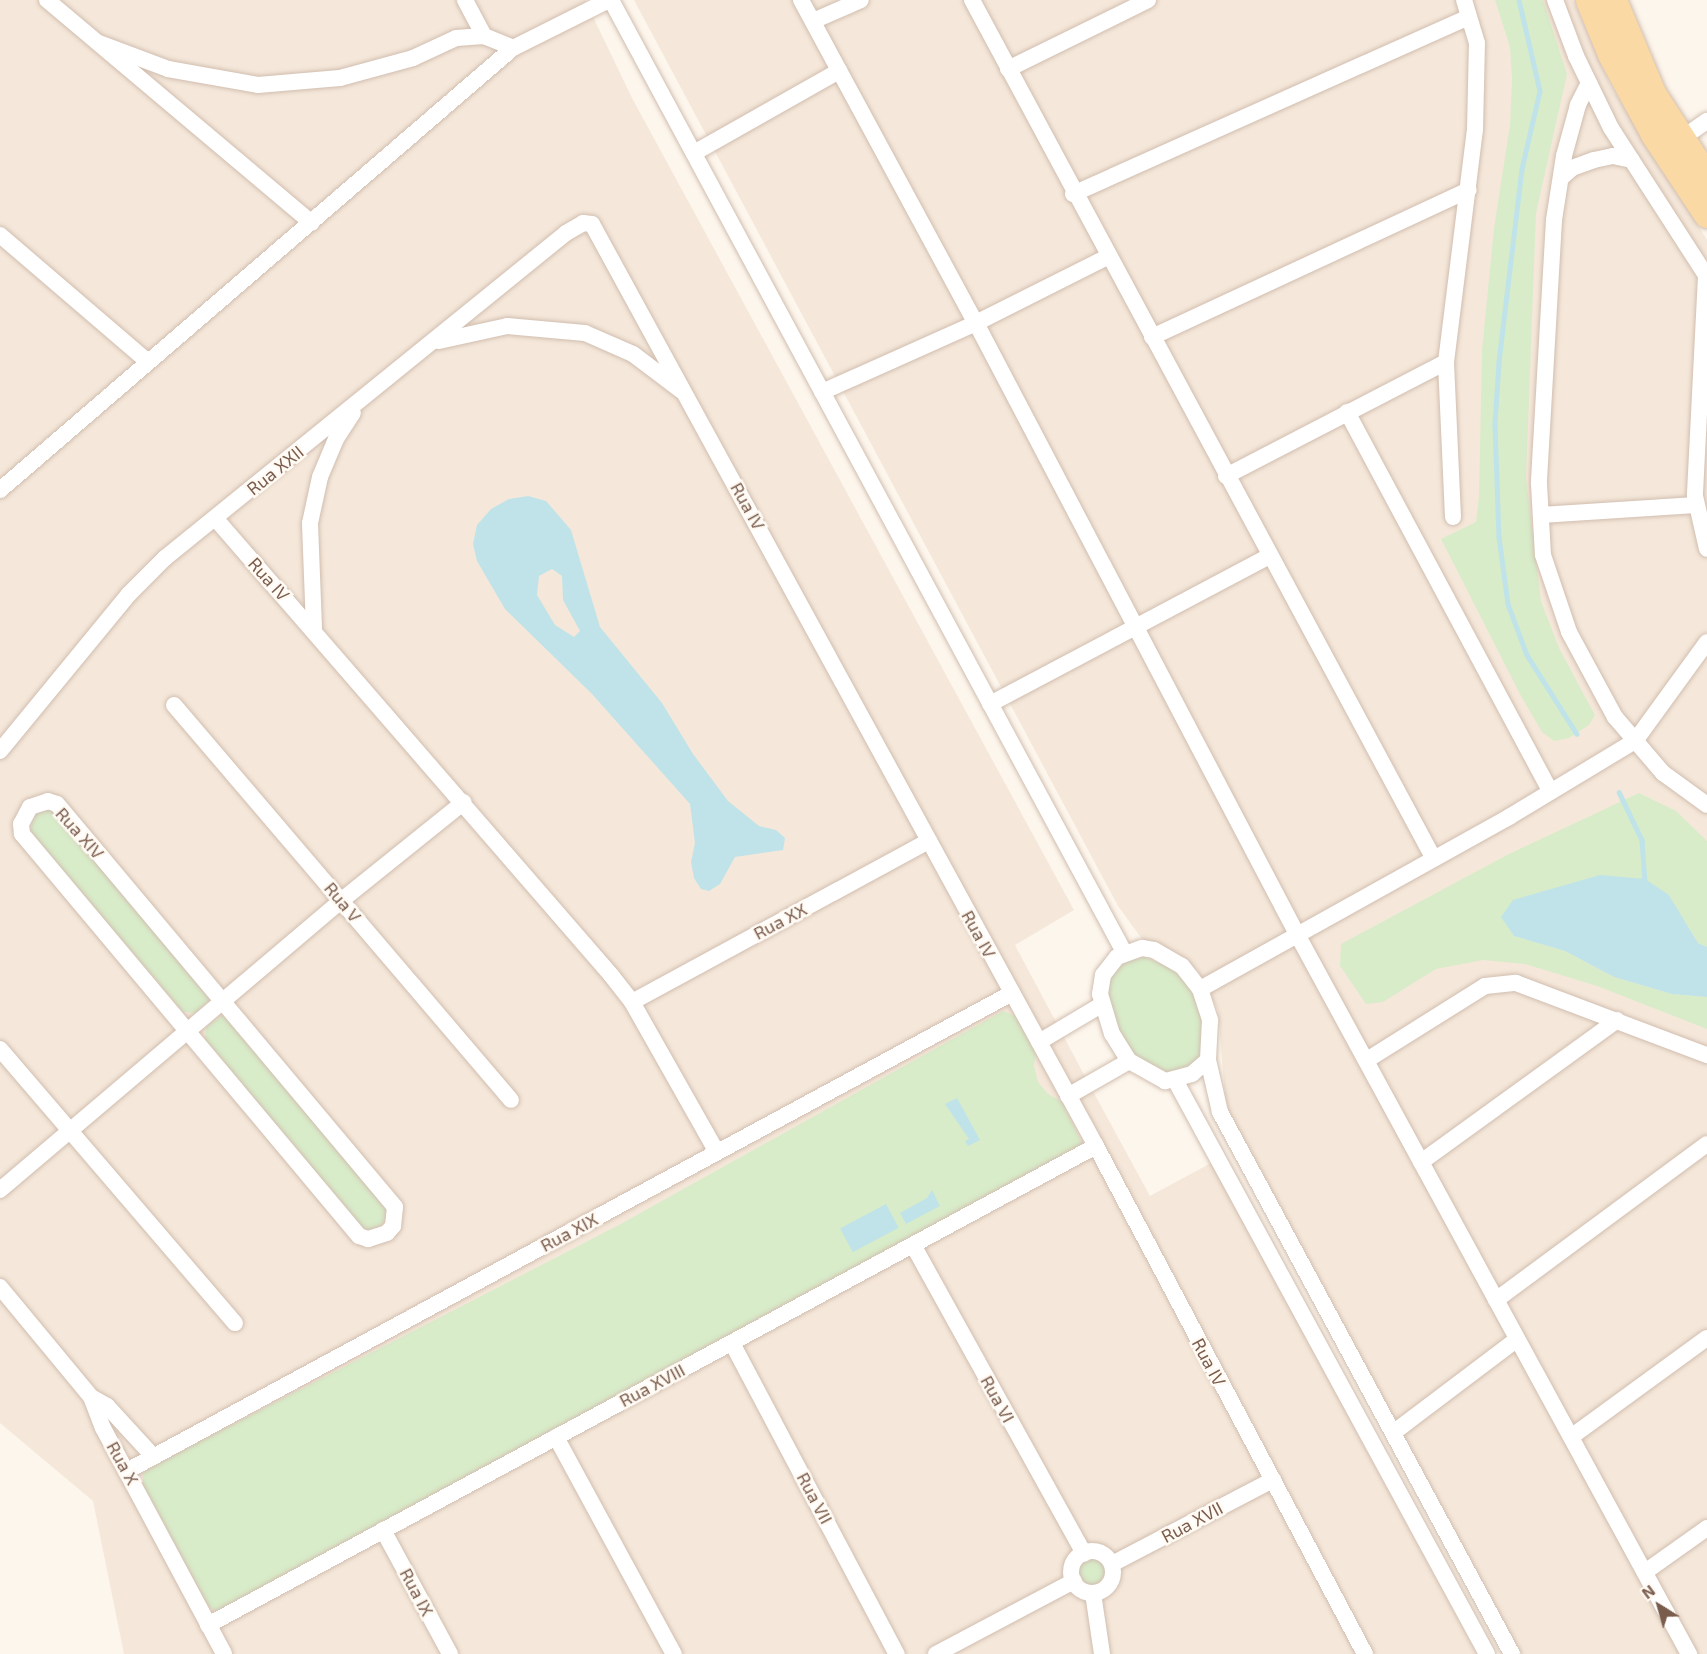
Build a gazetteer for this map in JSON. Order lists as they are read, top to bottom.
{
  "streets": {
    "street": [
      "Rua XXII",
      "Rua IV",
      "Rua XIV",
      "Rua V",
      "Rua XX",
      "Rua XIX",
      "Rua XVIII",
      "Rua VI",
      "Rua X",
      "Rua VII",
      "Rua XVII",
      "Rua IX"
    ]
  },
  "crossings": [
    ["Rua XXII", "Rua IV"],
    ["Rua IV", "Rua XX"],
    ["Rua IV", "Rua XIX"],
    ["Rua IV", "Rua XVIII"],
    ["Rua IV", "Rua XVII"],
    ["Rua XIX", "Rua X"],
    ["Rua XVIII", "Rua VI"],
    ["Rua XVIII", "Rua X"],
    ["Rua XVIII", "Rua VII"],
    ["Rua XVIII", "Rua IX"],
    ["Rua VI", "Rua XVII"]
  ],
  "north": "top left"
}
